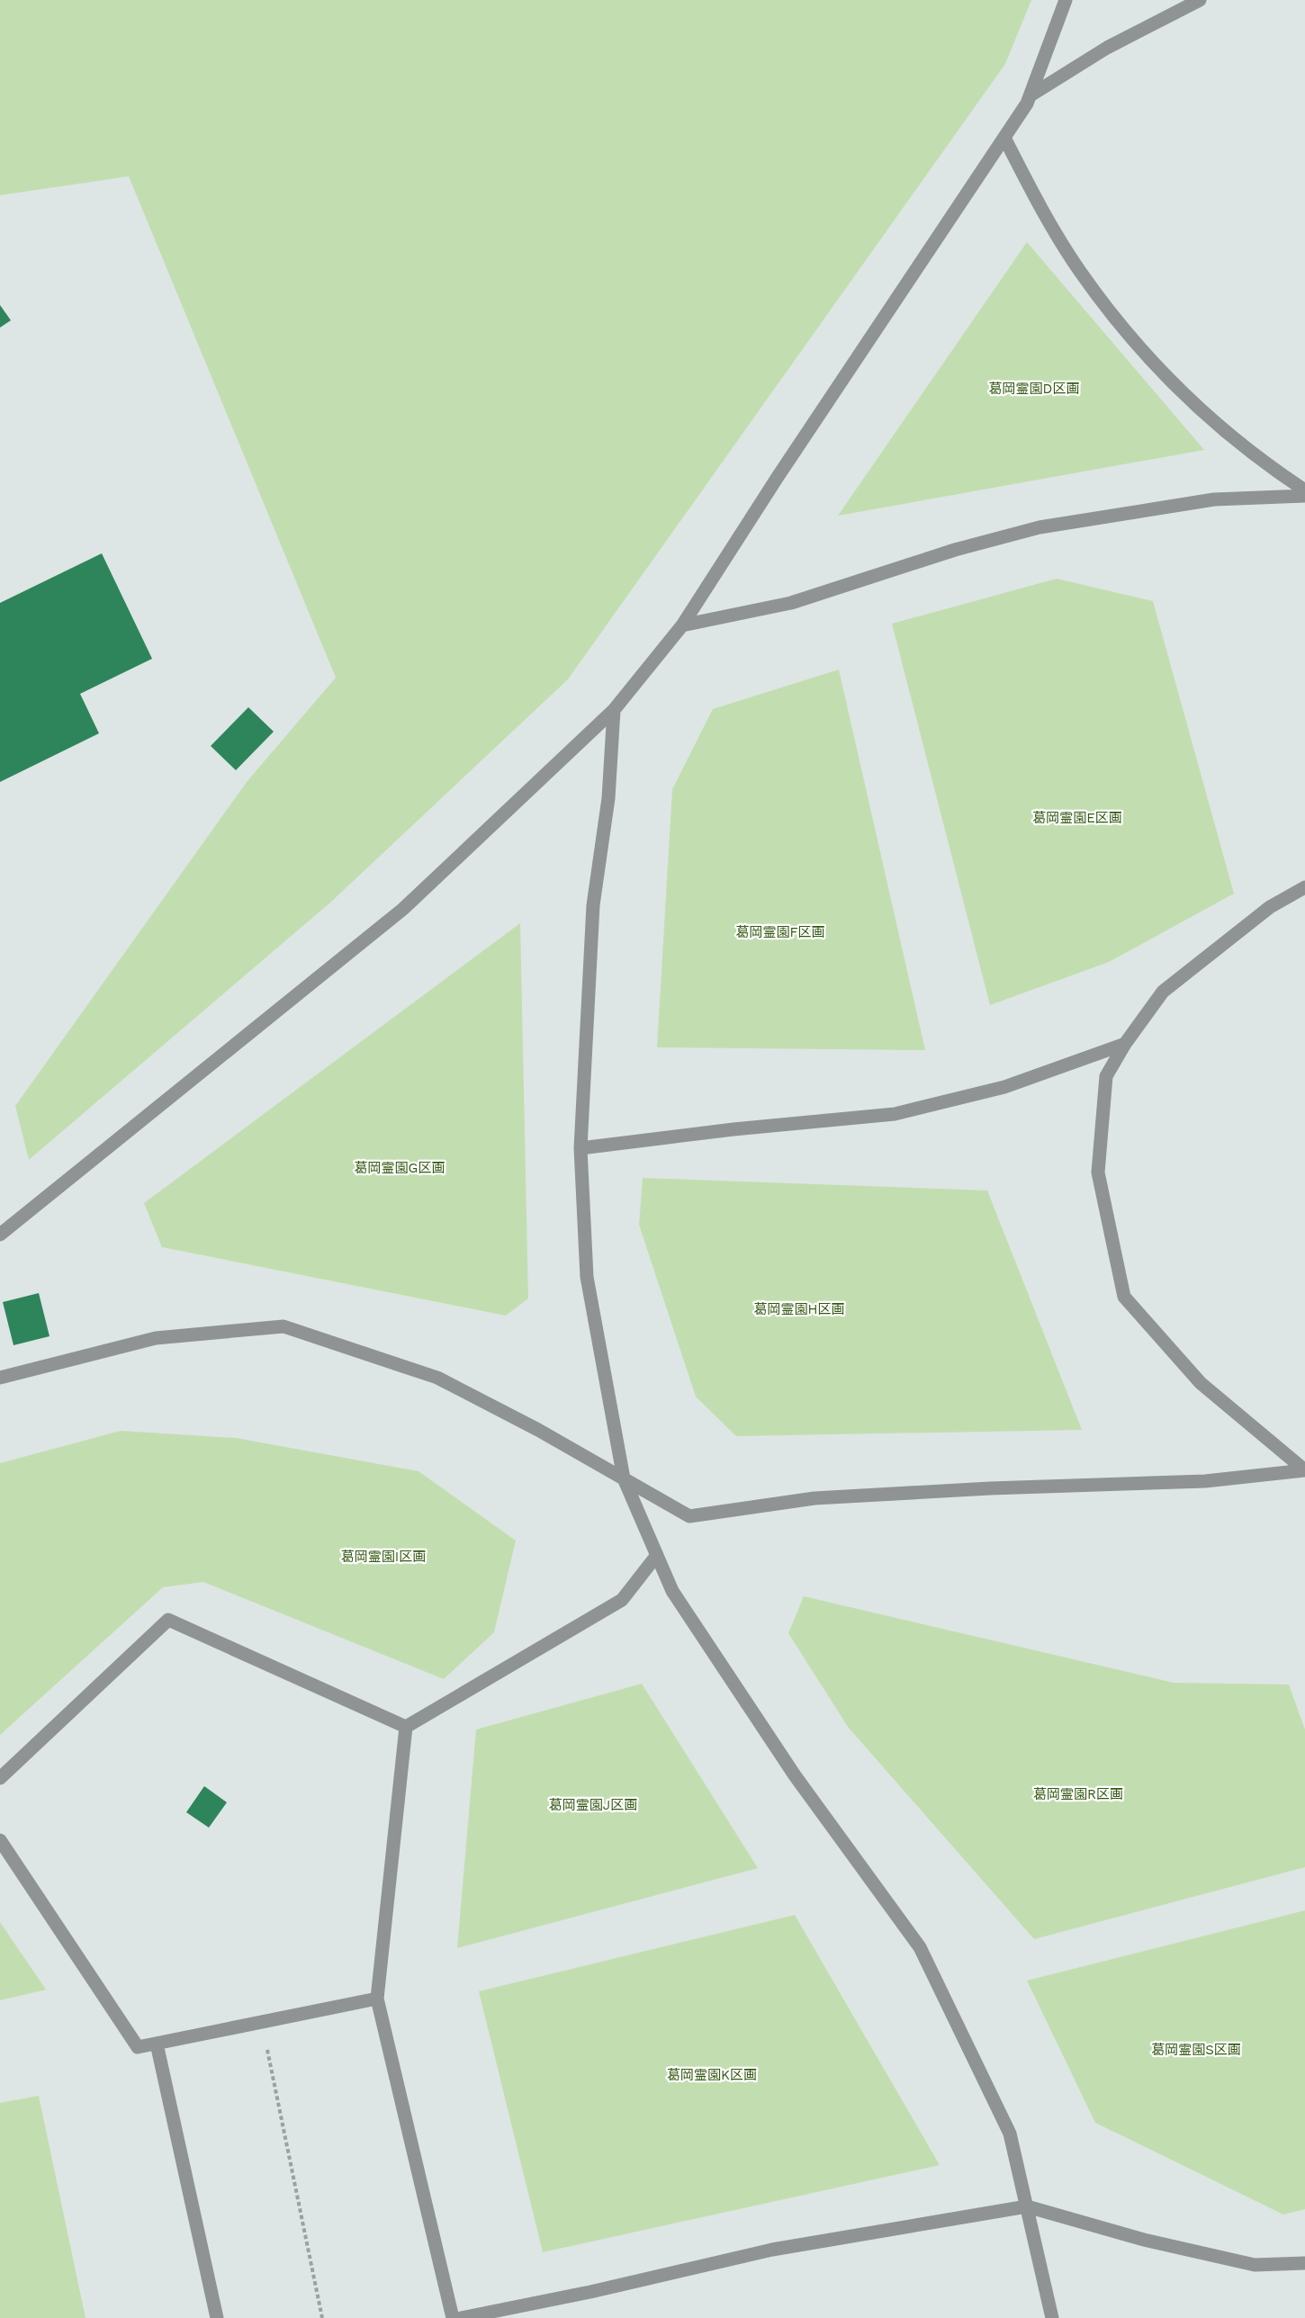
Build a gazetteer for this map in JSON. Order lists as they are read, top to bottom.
{
  "parks": [
    "葛岡霊園D区画",
    "葛岡霊園E区画",
    "葛岡霊園F区画",
    "葛岡霊園G区画",
    "葛岡霊園H区画",
    "葛岡霊園I区画",
    "葛岡霊園R区画",
    "葛岡霊園J区画",
    "葛岡霊園S区画",
    "葛岡霊園K区画"
  ]
}
